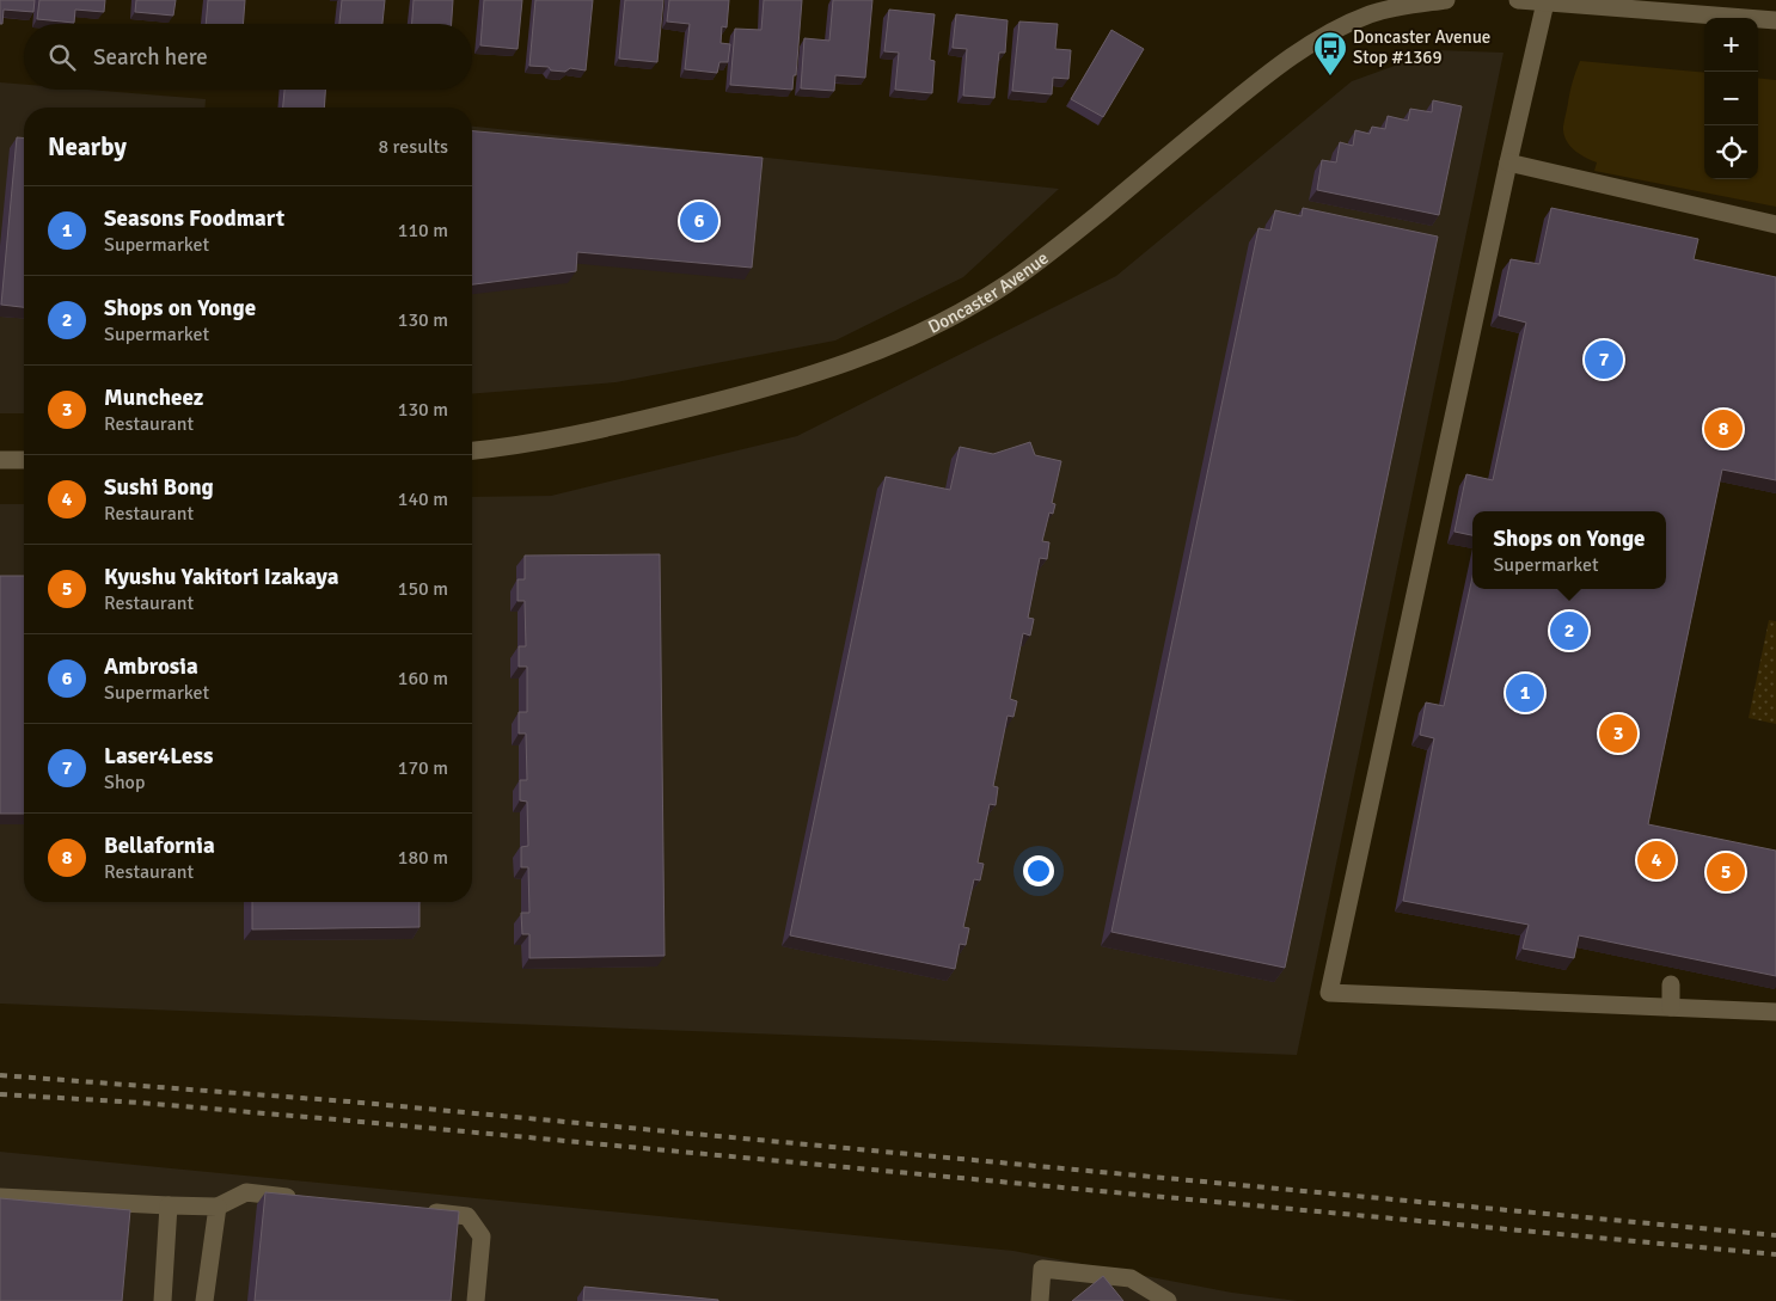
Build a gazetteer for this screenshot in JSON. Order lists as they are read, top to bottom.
{
  "streets": {
    "street": ["Doncaster Avenue"]
  },
  "places": {
    "bus stop": ["Doncaster Avenue Stop #1369"]
  },
  "page": {
    "map_buttons": ["+", "−"],
    "search": "Search here",
    "heading": ["Nearby", "8 results"],
    "list": [
      {
        "mark": "1",
        "name": "Seasons Foodmart",
        "note": "Supermarket",
        "value": "110 m"
      },
      {
        "mark": "2",
        "name": "Shops on Yonge",
        "note": "Supermarket",
        "value": "130 m"
      },
      {
        "mark": "3",
        "name": "Muncheez",
        "note": "Restaurant",
        "value": "130 m"
      },
      {
        "mark": "4",
        "name": "Sushi Bong",
        "note": "Restaurant",
        "value": "140 m"
      },
      {
        "mark": "5",
        "name": "Kyushu Yakitori Izakaya",
        "note": "Restaurant",
        "value": "150 m"
      },
      {
        "mark": "6",
        "name": "Ambrosia",
        "note": "Supermarket",
        "value": "160 m"
      },
      {
        "mark": "7",
        "name": "Laser4Less",
        "note": "Shop",
        "value": "170 m"
      },
      {
        "mark": "8",
        "name": "Bellafornia",
        "note": "Restaurant",
        "value": "180 m"
      }
    ],
    "pins": [
      "6",
      "7",
      "8",
      "2",
      "1",
      "3",
      "4",
      "5"
    ],
    "popup": ["Shops on Yonge", "Supermarket"]
  }
}
